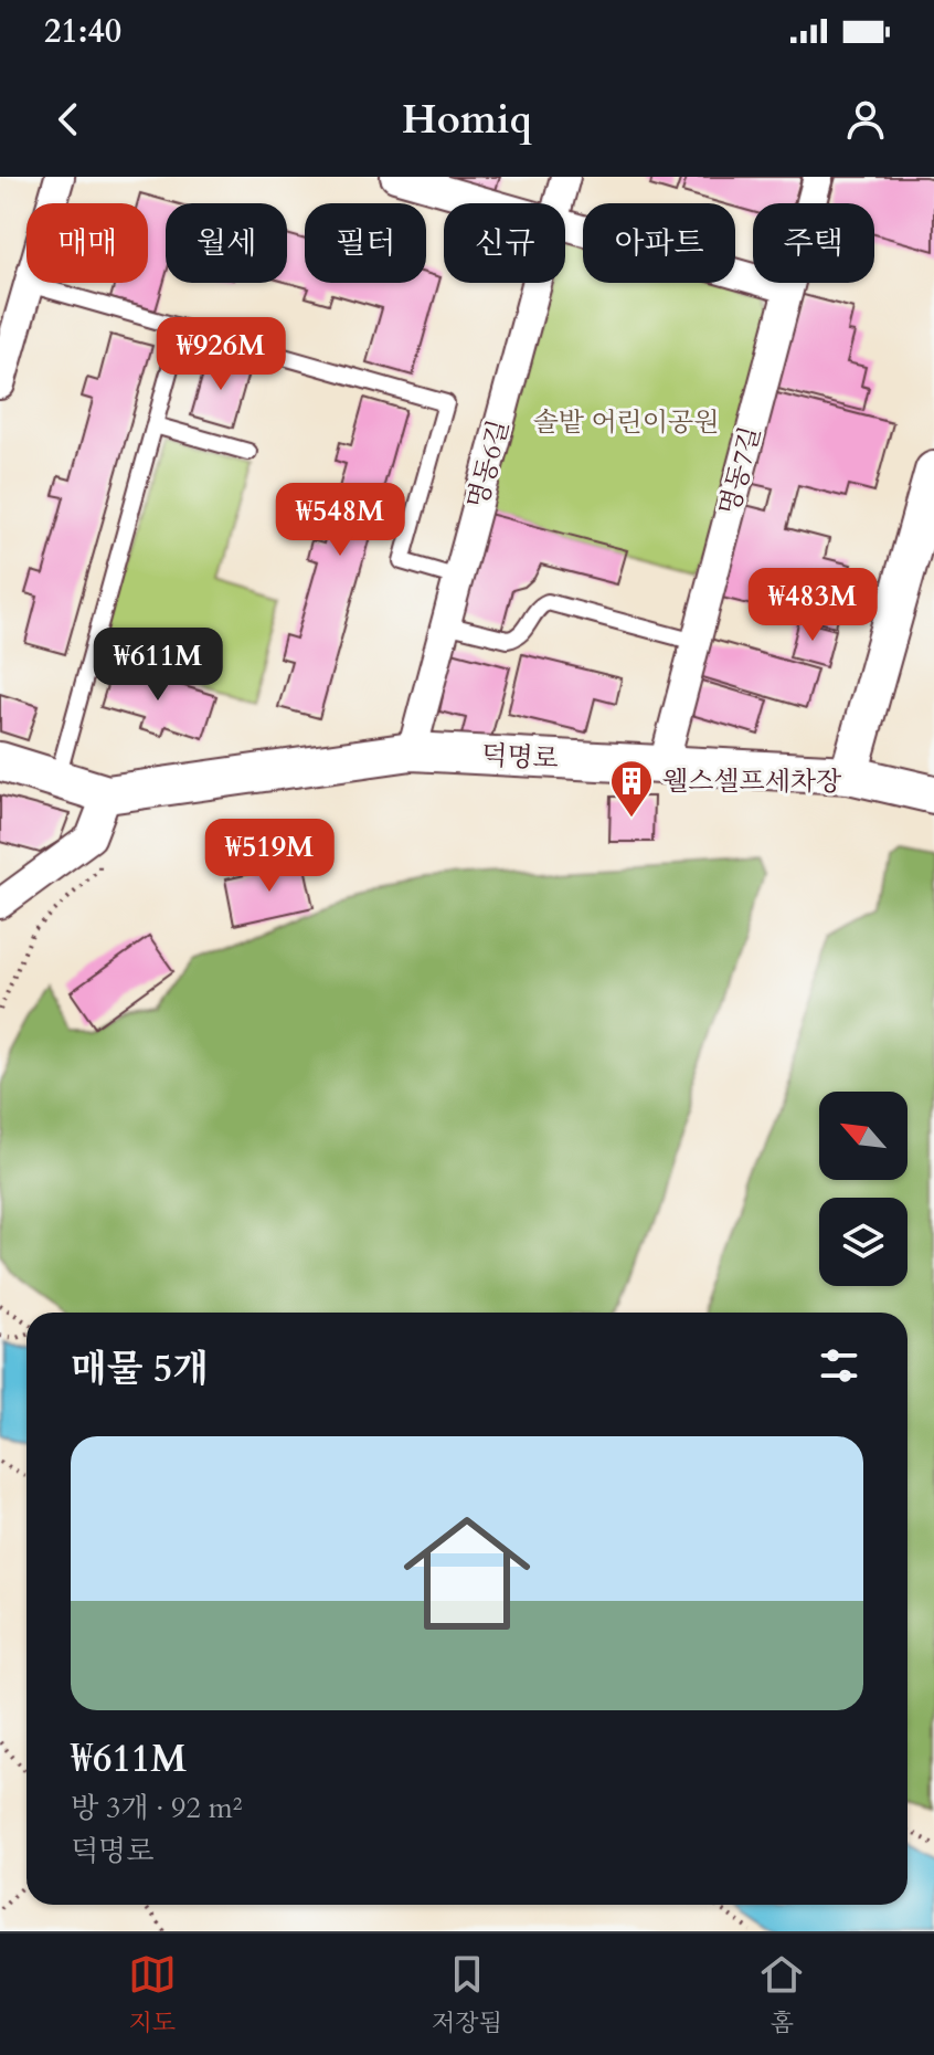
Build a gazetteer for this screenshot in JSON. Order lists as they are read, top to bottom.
{
  "streets": {
    "street": ["명동6길", "명동7길", "덕명로"]
  },
  "crossings": [
    ["명동6길", "덕명로"],
    ["명동7길", "덕명로"]
  ],
  "parks": ["솔밭 어린이공원"],
  "places": {
    "building": ["웰스셀프세차장"]
  },
  "north": "top left",
  "page": {
    "status": "21:40",
    "header": "Homiq",
    "chip": [
      "매매",
      "월세",
      "필터",
      "신규",
      "아파트",
      "주택"
    ],
    "price": [
      "₩926M",
      "₩548M",
      "₩483M",
      "₩611M",
      "₩519M"
    ],
    "heading": "매물 5개",
    "list": [
      {
        "name": "₩611M",
        "note": "방 3개 · 92 m² · 덕명로"
      }
    ],
    "tabs": ["지도", "저장됨", "홈"]
  }
}
